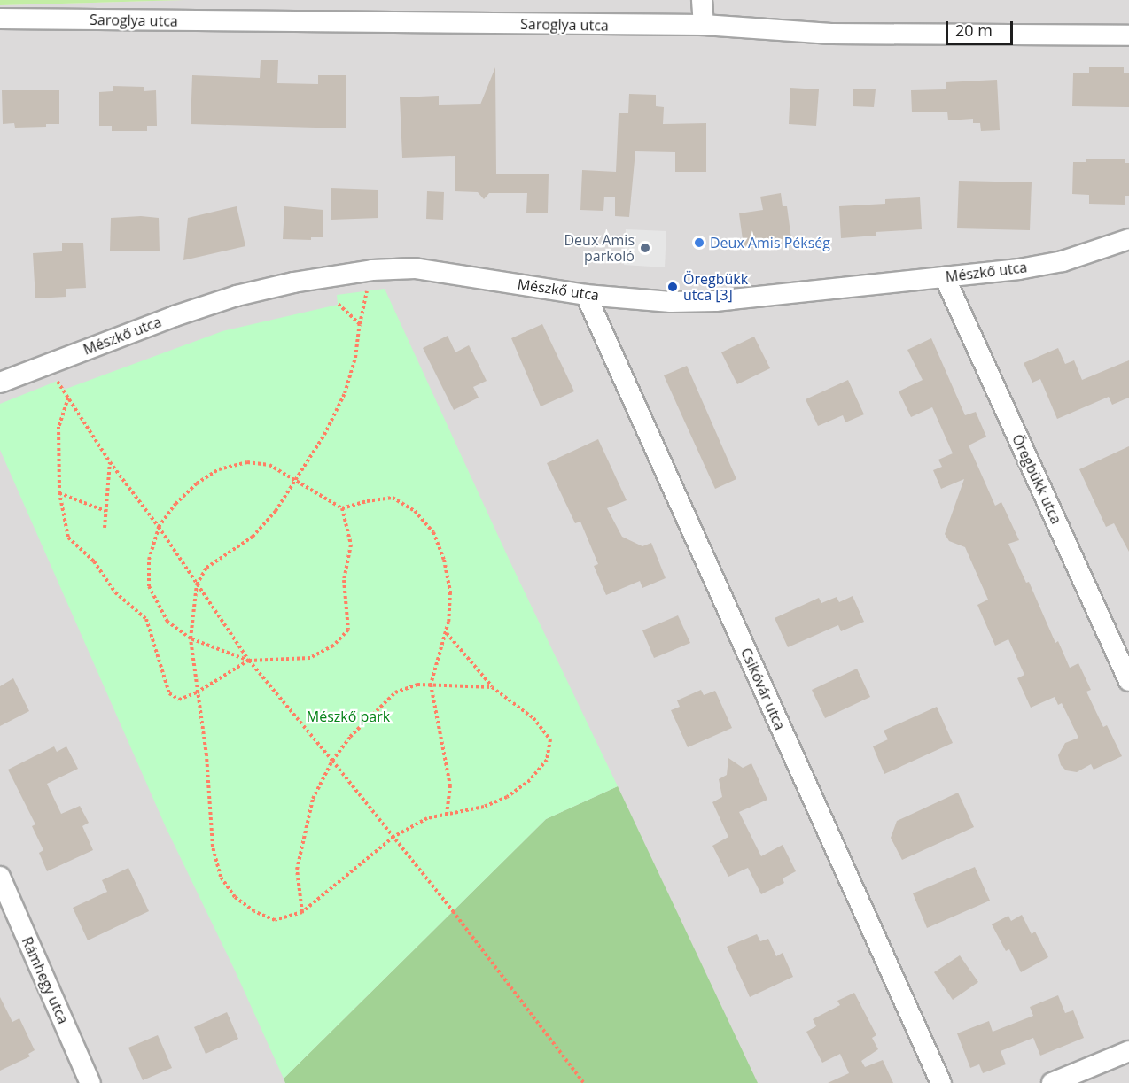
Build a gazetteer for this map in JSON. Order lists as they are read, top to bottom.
{
  "streets": {
    "street": [
      "Saroglya utca",
      "Mészkő utca",
      "Öregbükk utca",
      "Csikóvár utca",
      "Rámhegy utca"
    ]
  },
  "crossings": [
    ["Mészkő utca", "Öregbükk utca"],
    ["Mészkő utca", "Csikóvár utca"]
  ],
  "parks": ["Mészkő park"],
  "places": ["Deux Amis Pékség", "Deux Amis parkoló", "Öregbükk utca [3]"],
  "scale_bar": "20 m"
}
